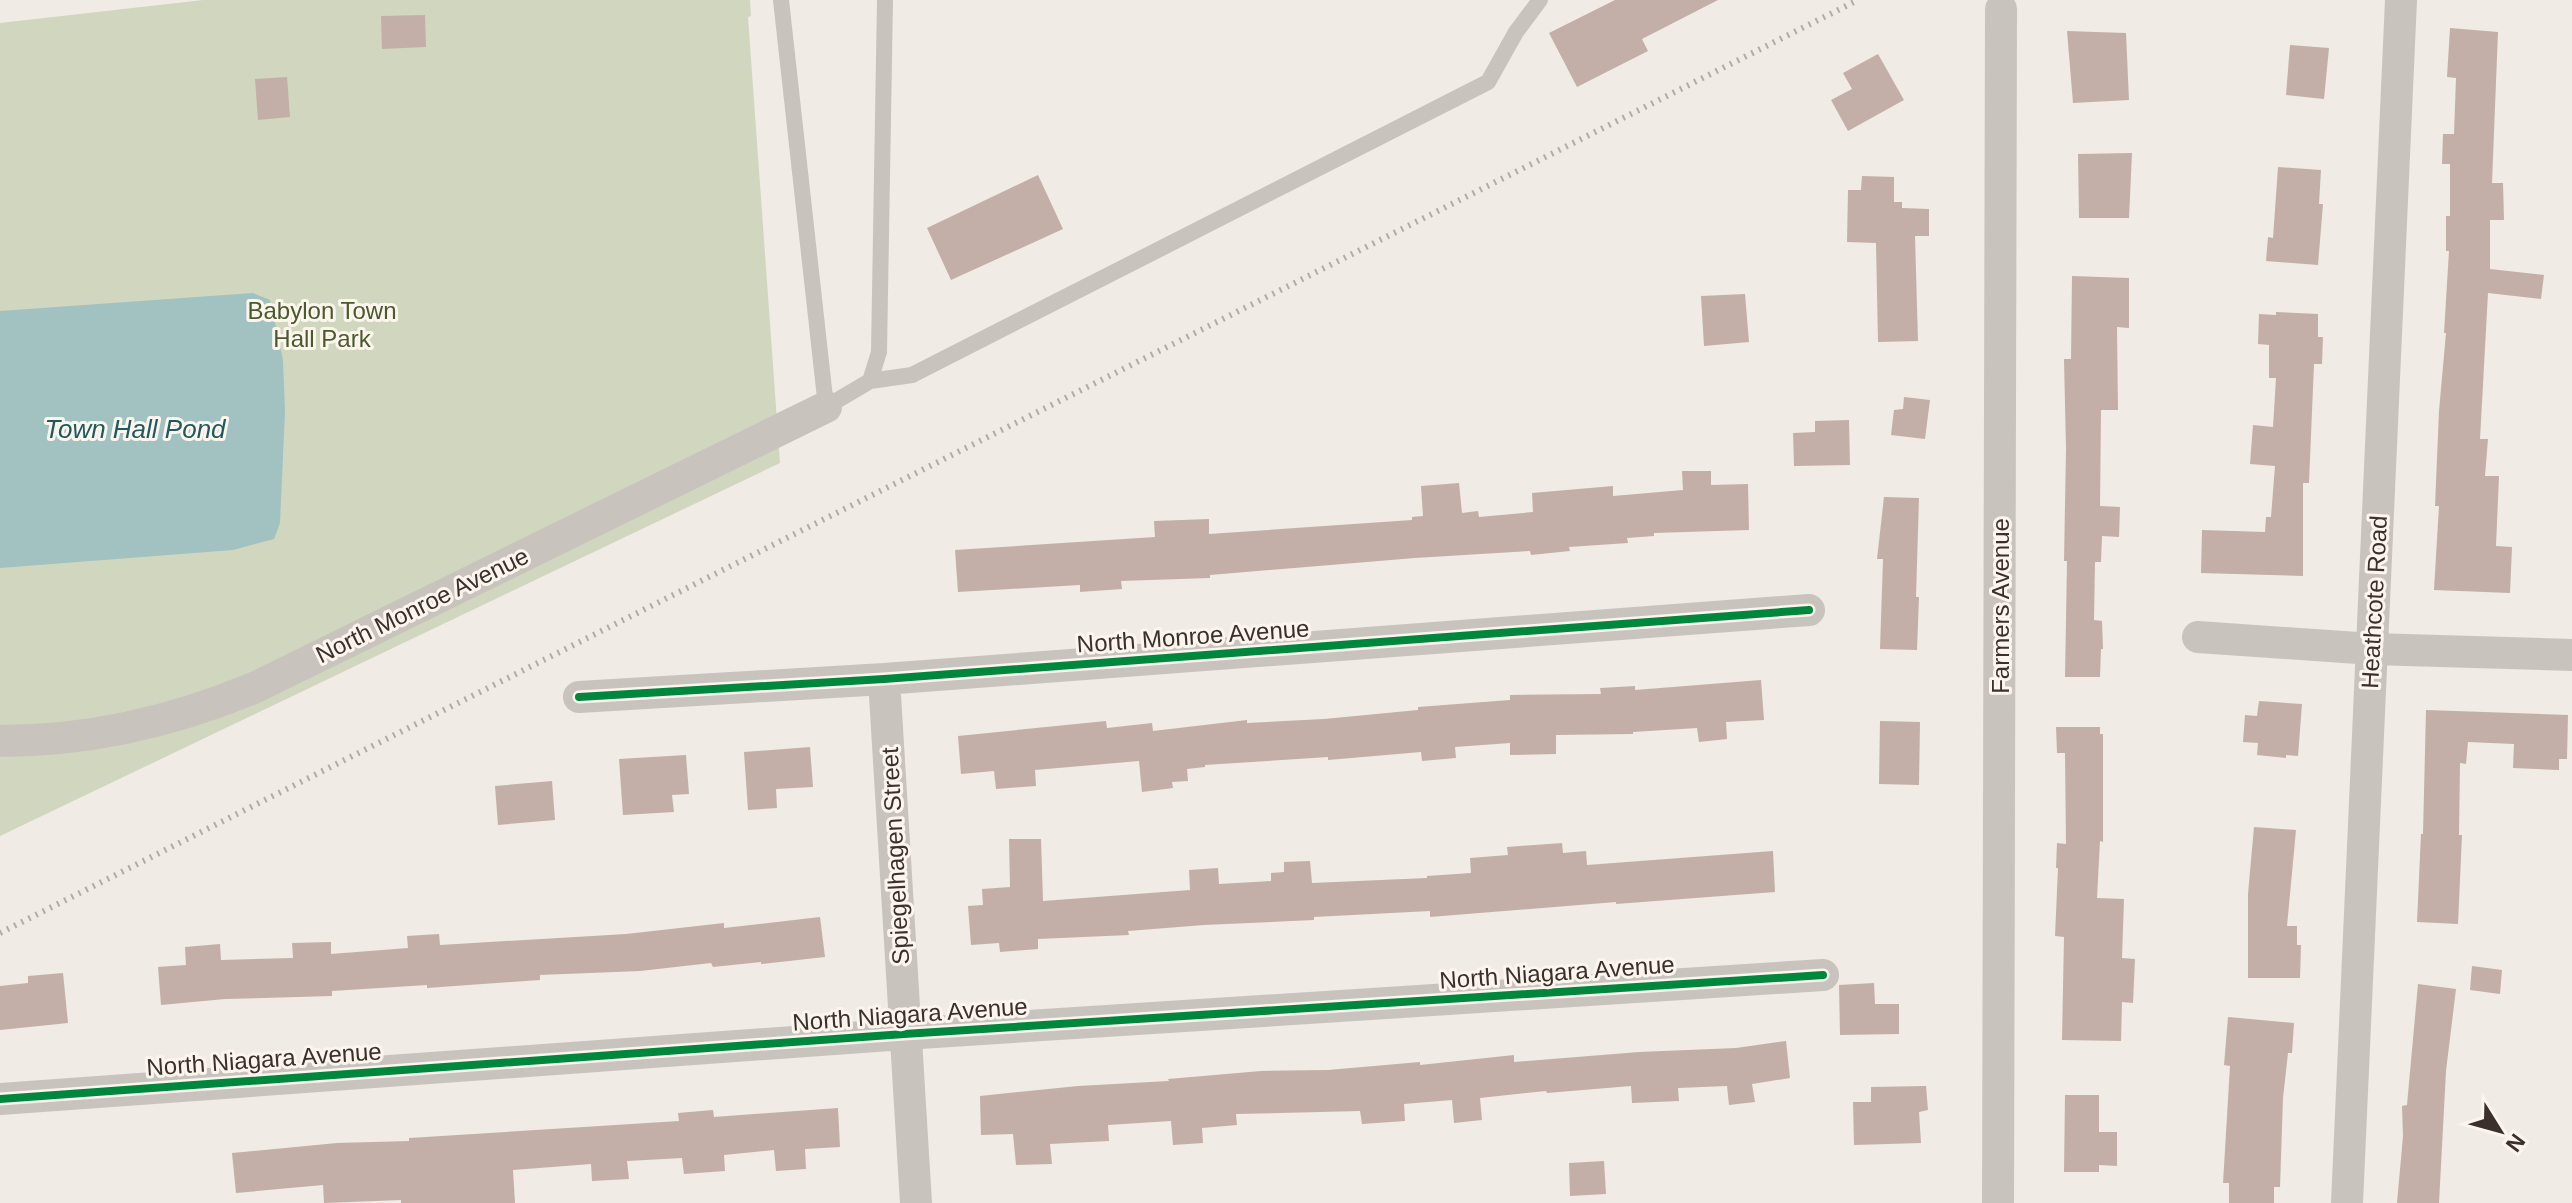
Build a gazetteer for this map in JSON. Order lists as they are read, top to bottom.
{
  "streets": {
    "street": [
      "Heathcote Road",
      "North Monroe Avenue",
      "Farmers Avenue",
      "Spiegelhagen Street",
      "North Niagara Avenue"
    ]
  },
  "crossings": [
    ["North Monroe Avenue", "Spiegelhagen Street"],
    ["Spiegelhagen Street", "North Niagara Avenue"]
  ],
  "water": ["Town Hall Pond"],
  "parks": ["Babylon Town Hall Park"],
  "north": "bottom right"
}
